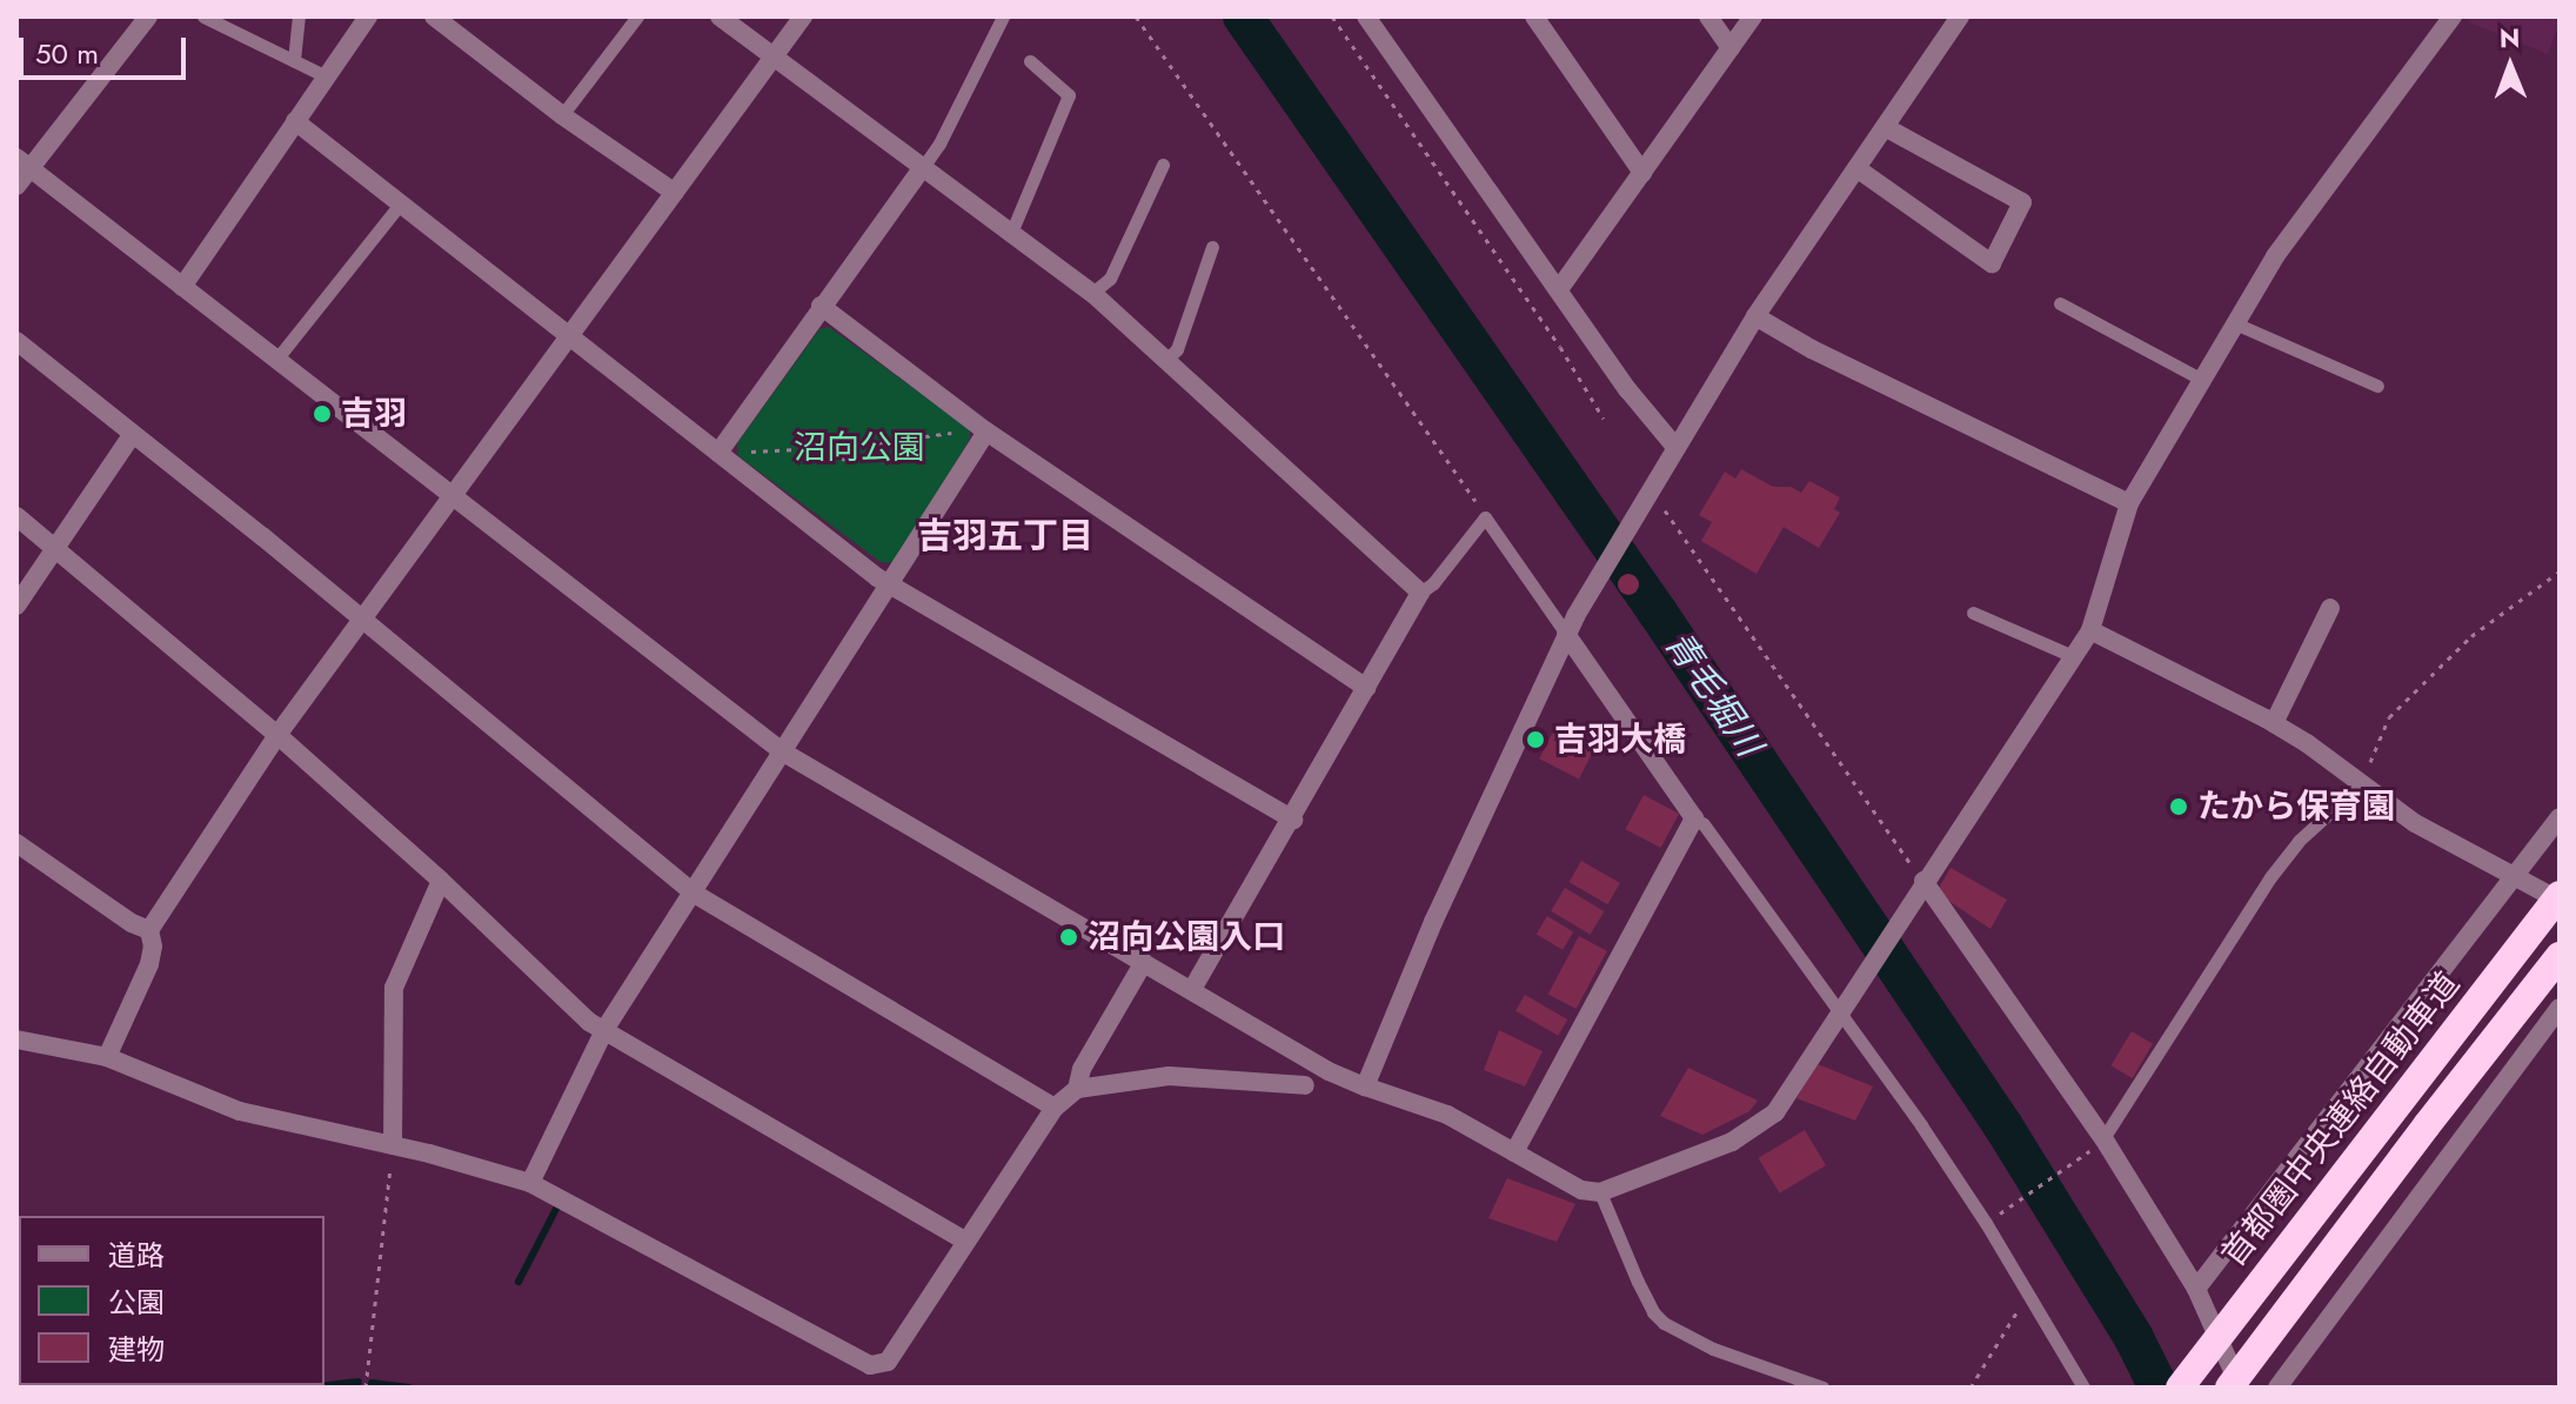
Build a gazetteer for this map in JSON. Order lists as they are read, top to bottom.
{
  "streets": {
    "highway": ["首都圏中央連絡自動車道"]
  },
  "districts": ["吉羽五丁目"],
  "water": ["青毛堀川"],
  "parks": ["沼向公園"],
  "places": [
    "吉羽",
    "吉羽大橋",
    "たから保育園",
    "沼向公園入口"
  ],
  "legend": ["道路", "公園", "建物"],
  "scale_bar": "50 m",
  "north": "top"
}
